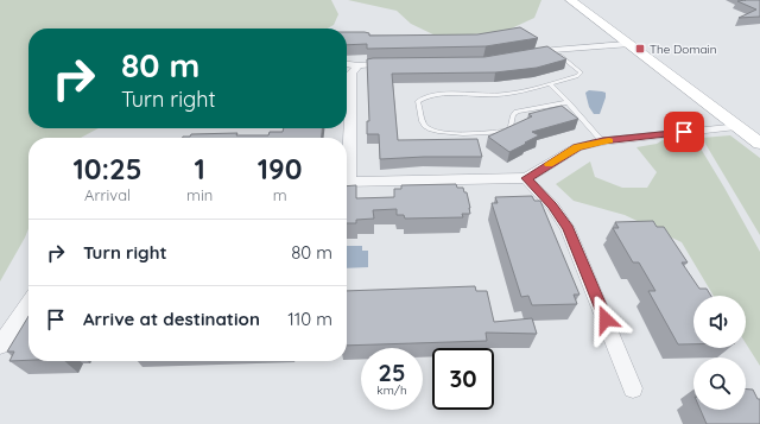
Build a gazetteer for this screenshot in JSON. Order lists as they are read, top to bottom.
{
  "places": {
    "transit": ["The Domain"]
  },
  "page": {
    "turn": ["80 m", "Turn right"],
    "eta": [
      "10:25",
      "Arrival",
      "1",
      "min",
      "190",
      "m"
    ],
    "list": [
      {
        "name": "Turn right",
        "value": "80 m"
      },
      {
        "name": "Arrive at destination",
        "value": "110 m"
      }
    ],
    "speed": "25 km/h",
    "limit": "30"
  }
}
